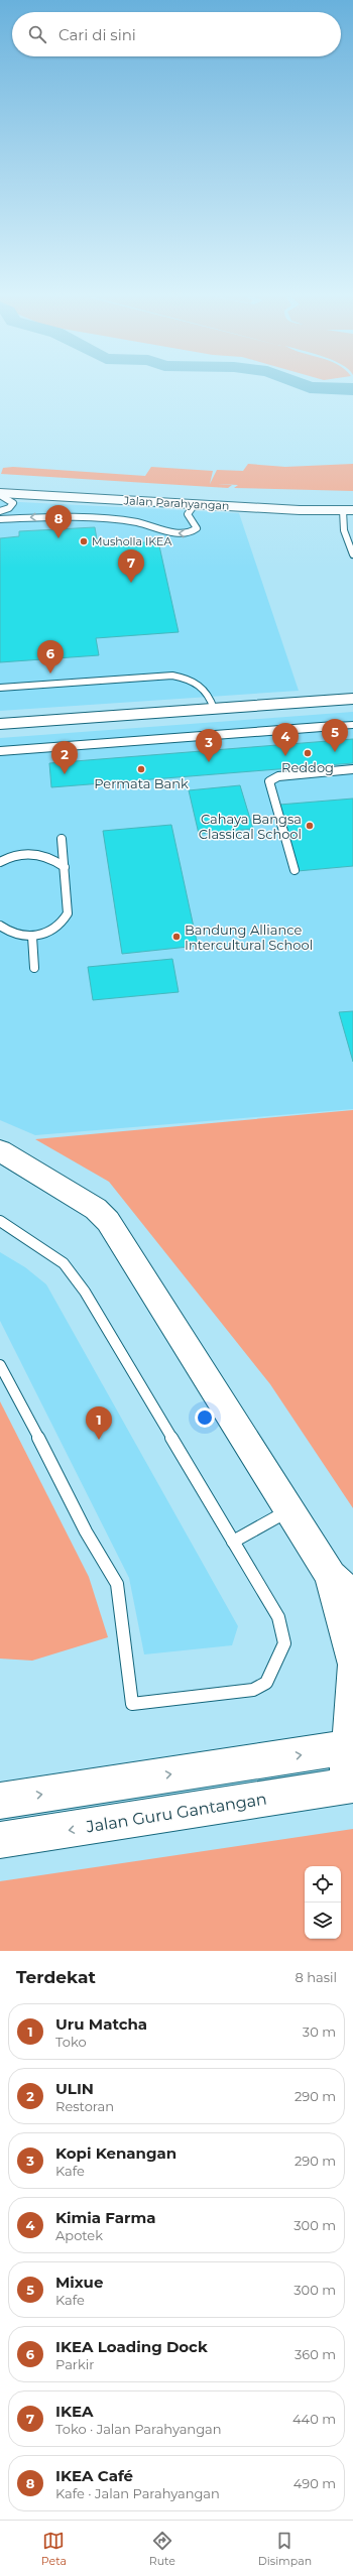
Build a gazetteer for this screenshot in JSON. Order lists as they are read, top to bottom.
{
  "streets": {
    "street": ["Jalan Parahyangan", "Jalan Guru Gantangan"]
  },
  "places": [
    "Musholla IKEA",
    "Reddog",
    "Permata Bank",
    "Cahaya Bangsa Classical School",
    "Bandung Alliance Intercultural School"
  ],
  "page": {
    "search": "Cari di sini",
    "pins": [
      "8",
      "7",
      "6",
      "5",
      "4",
      "3",
      "2",
      "1"
    ],
    "heading": ["Terdekat", "8 hasil"],
    "list": [
      {
        "mark": "1",
        "name": "Uru Matcha",
        "note": "Toko",
        "value": "30 m"
      },
      {
        "mark": "2",
        "name": "ULIN",
        "note": "Restoran",
        "value": "290 m"
      },
      {
        "mark": "3",
        "name": "Kopi Kenangan",
        "note": "Kafe",
        "value": "290 m"
      },
      {
        "mark": "4",
        "name": "Kimia Farma",
        "note": "Apotek",
        "value": "300 m"
      },
      {
        "mark": "5",
        "name": "Mixue",
        "note": "Kafe",
        "value": "300 m"
      },
      {
        "mark": "6",
        "name": "IKEA Loading Dock",
        "note": "Parkir",
        "value": "360 m"
      },
      {
        "mark": "7",
        "name": "IKEA",
        "note": "Toko · Jalan Parahyangan",
        "value": "440 m"
      },
      {
        "mark": "8",
        "name": "IKEA Café",
        "note": "Kafe · Jalan Parahyangan",
        "value": "490 m"
      }
    ],
    "nav": ["Peta", "Rute", "Disimpan"]
  }
}
